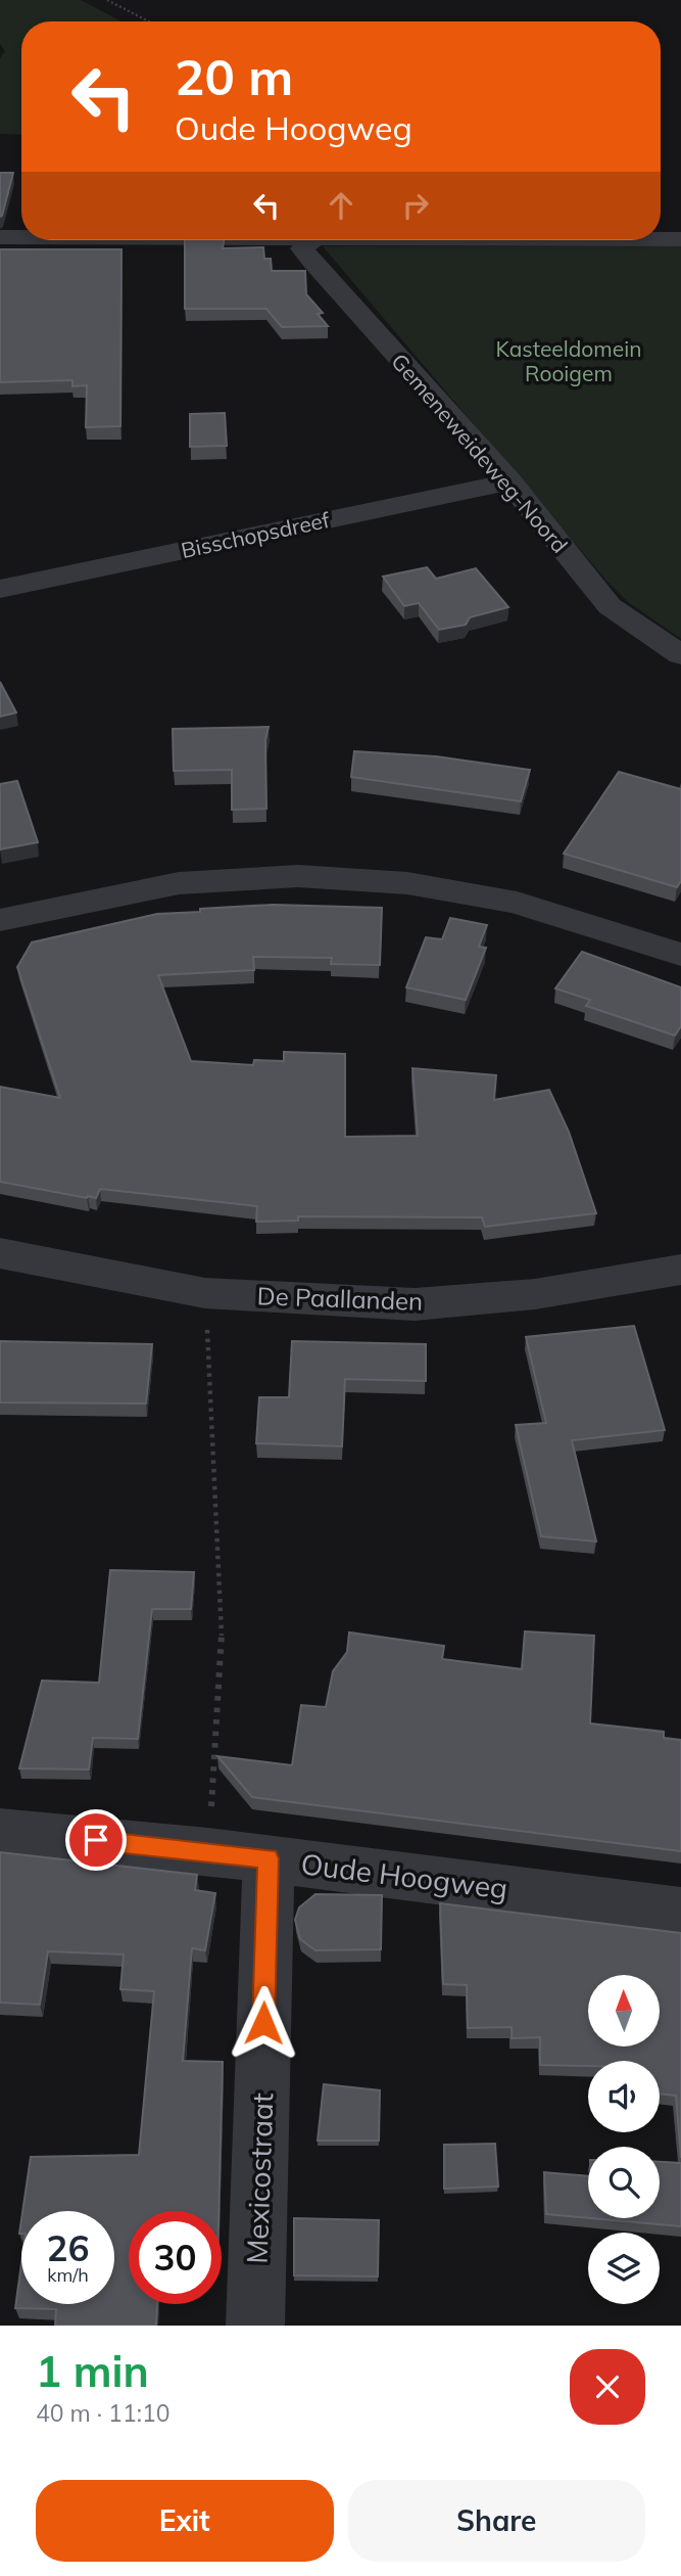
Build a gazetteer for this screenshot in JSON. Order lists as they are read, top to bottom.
{
  "streets": {
    "street": [
      "Gemeneweideweg-Noord",
      "Bisschopsdreef",
      "De Paallanden",
      "Oude Hoogweg",
      "Mexicostraat"
    ]
  },
  "crossings": [
    ["Gemeneweideweg-Noord", "Bisschopsdreef"],
    ["Oude Hoogweg", "Mexicostraat"]
  ],
  "parks": ["Kasteeldomein Rooigem"],
  "north": "top",
  "page": {
    "turn": ["20 m", "Oude Hoogweg"],
    "speed": "26 km/h",
    "limit": "30",
    "heading": ["1 min", "40 m · 11:10"],
    "buttons": ["Exit", "Share"]
  }
}
